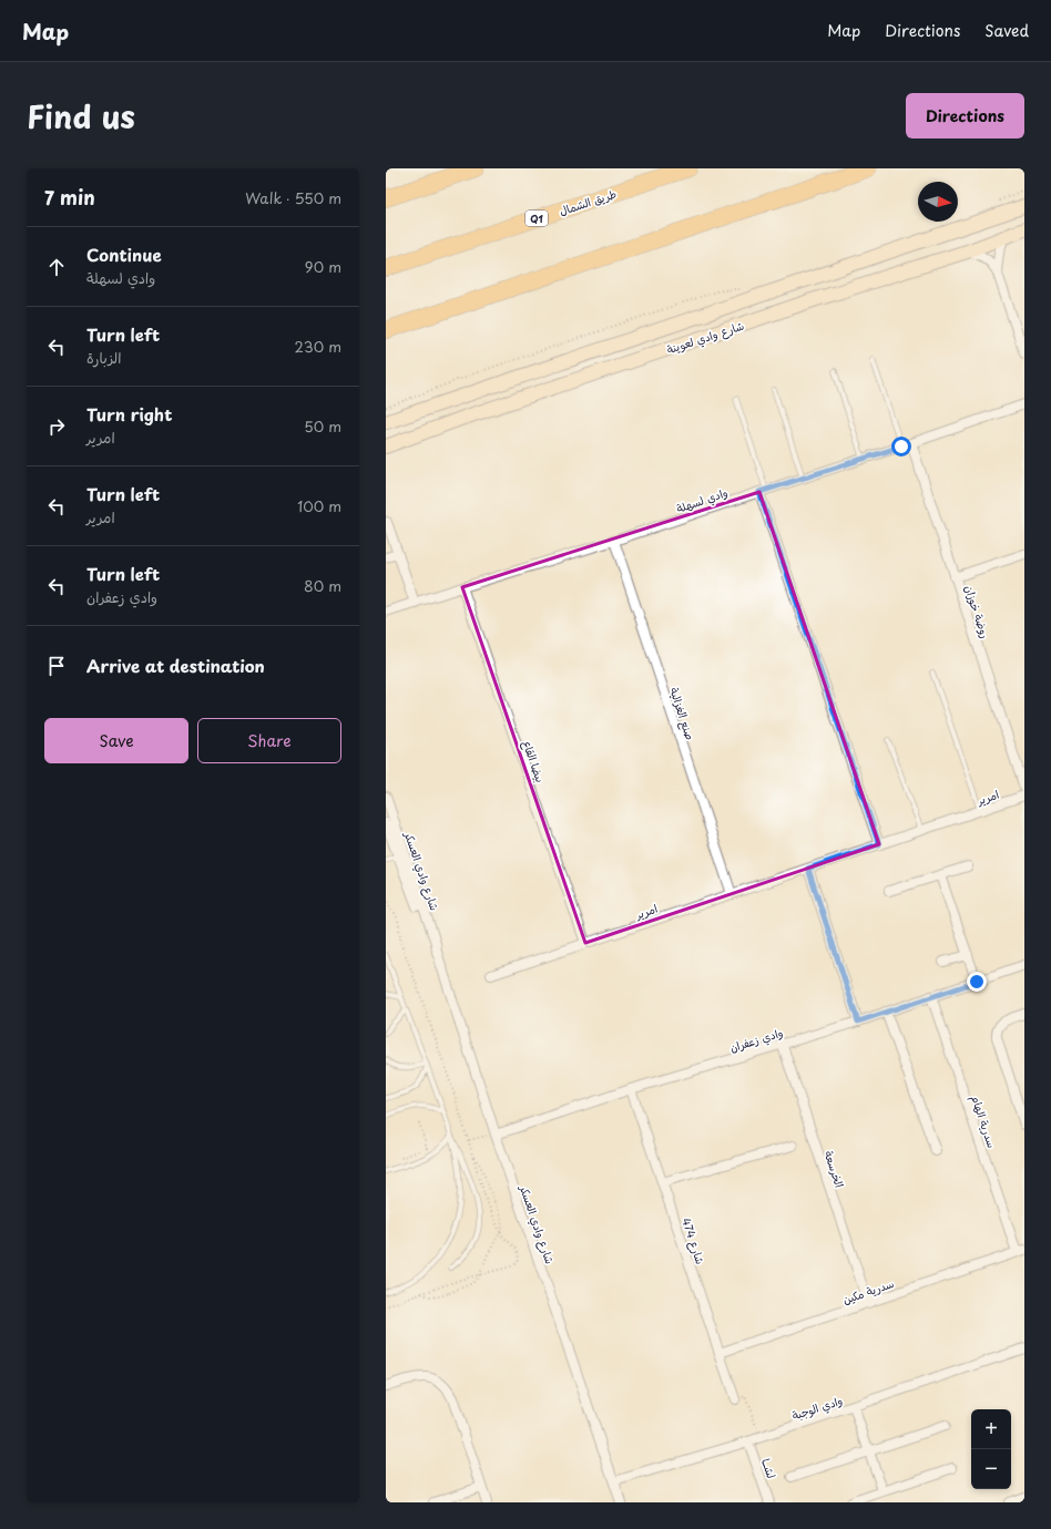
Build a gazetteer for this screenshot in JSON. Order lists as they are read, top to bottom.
{
  "streets": {
    "highway": ["طريق الشمال", "Q1"],
    "main road": ["شارع وادي لعوينة"],
    "street": [
      "وادي لسهلة",
      "روضة خوزان",
      "صنع الغزالية",
      "بيضا القاع",
      "امرير",
      "شارع وادي العسكر",
      "وادي زعفران",
      "سدرية الهام",
      "الخرسعة",
      "شارع 474",
      "سدرية مكين",
      "وادي الوجبة",
      "لشــا"
    ]
  },
  "crossings": [
    ["وادي لسهلة", "روضة خوزان"],
    ["وادي لسهلة", "صنع الغزالية"],
    ["وادي لسهلة", "بيضا القاع"],
    ["صنع الغزالية", "امرير"],
    ["بيضا القاع", "امرير"],
    ["شارع وادي العسكر", "وادي زعفران"],
    ["شارع وادي العسكر", "وادي الوجبة"],
    ["وادي زعفران", "سدرية الهام"],
    ["وادي زعفران", "الخرسعة"],
    ["وادي زعفران", "شارع 474"],
    ["سدرية الهام", "سدرية مكين"],
    ["الخرسعة", "سدرية مكين"],
    ["شارع 474", "سدرية مكين"],
    ["وادي الوجبة", "لشــا"]
  ],
  "north": "right",
  "page": {
    "header": "Map",
    "nav": ["Map", "Directions", "Saved"],
    "title": "Find us",
    "buttons": [
      "Directions",
      ["Save", "Share"]
    ],
    "heading": ["7 min", "Walk · 550 m"],
    "list": [
      ["Continue", "وادي لسهلة", "90 m"],
      ["Turn left", "الزبارة", "230 m"],
      ["Turn right", "امرير", "50 m"],
      ["Turn left", "امرير", "100 m"],
      ["Turn left", "وادي زعفران", "80 m"],
      "Arrive at destination"
    ],
    "map_buttons": ["+", "−"]
  }
}
